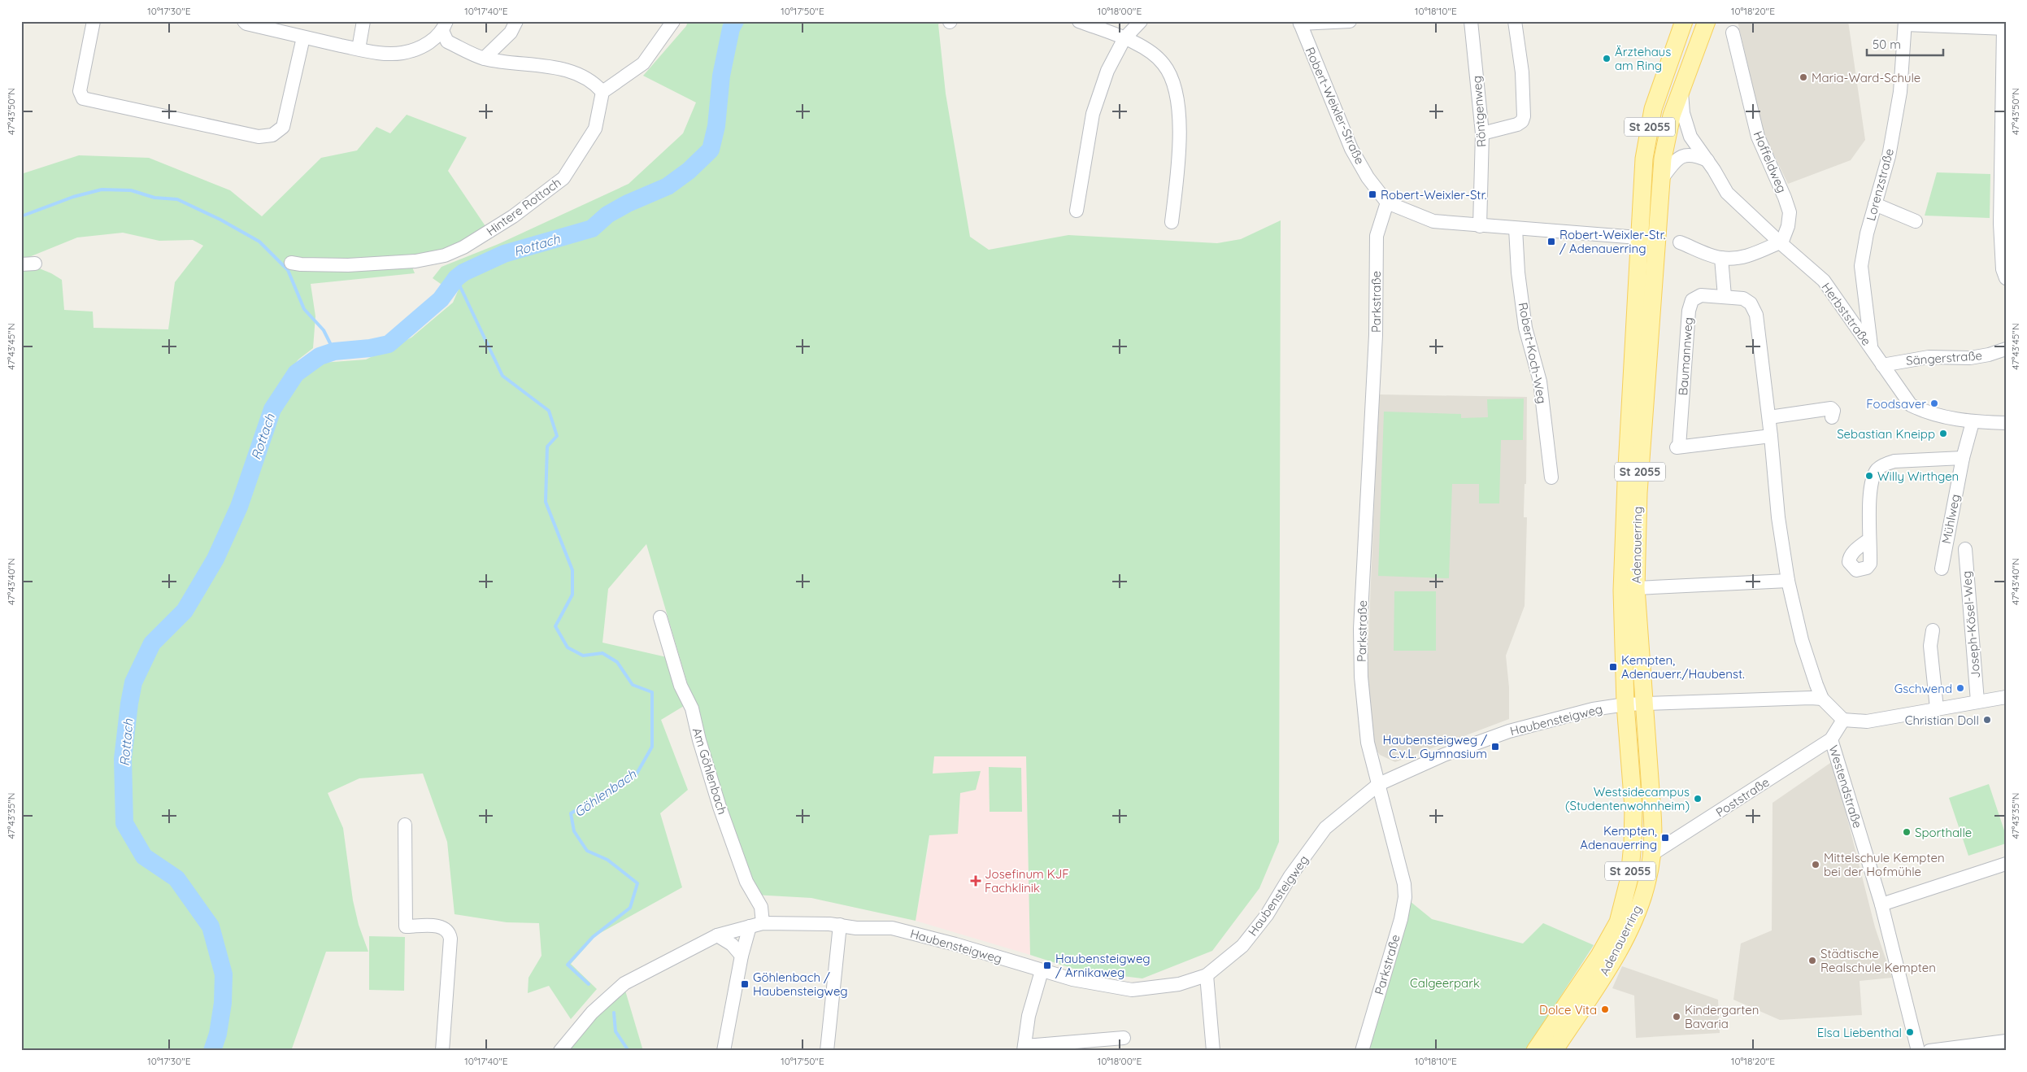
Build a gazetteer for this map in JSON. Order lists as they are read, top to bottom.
{
  "streets": {
    "main road": ["St 2055", "Adenauerring"],
    "street": [
      "Robert-Weixler-Straße",
      "Röntgenweg",
      "Hoffeldweg",
      "Lorenzstraße",
      "Hintere Rottach",
      "Parkstraße",
      "Herbststraße",
      "Robert-Koch-Weg",
      "Baumannweg",
      "Sängerstraße",
      "Mühlweg",
      "Joseph-Kösel-Weg",
      "Haubensteigweg",
      "Am Göhlenbach",
      "Westendstraße",
      "Poststraße"
    ]
  },
  "crossings": [
    ["Robert-Weixler-Straße", "Parkstraße"],
    ["Hoffeldweg", "Herbststraße"],
    ["Lorenzstraße", "Herbststraße"],
    ["Parkstraße", "Haubensteigweg"],
    ["Herbststraße", "Sängerstraße"],
    ["Herbststraße", "Mühlweg"],
    ["Herbststraße", "Adenauerring"],
    ["Adenauerring", "Haubensteigweg"],
    ["Adenauerring", "Poststraße"],
    ["Haubensteigweg", "Am Göhlenbach"],
    ["Westendstraße", "Poststraße"]
  ],
  "water": ["Rottach", "Göhlenbach"],
  "parks": ["Calgeerpark"],
  "places": {
    "other": [
      "Ärztehaus am Ring",
      "Maria-Ward-Schule",
      "Foodsaver",
      "Sebastian Kneipp",
      "Willy Wirthgen",
      "Gschwend",
      "Christian Doll",
      "Westsidecampus (Studentenwohnheim)",
      "Sporthalle",
      "Mittelschule Kempten bei der Hofmühle",
      "Städtische Realschule Kempten",
      "Dolce Vita",
      "Kindergarten Bavaria",
      "Elsa Liebenthal"
    ],
    "transit": [
      "Robert-Weixler-Str.",
      "Robert-Weixler-Str. / Adenauerring",
      "Kempten, Adenauerr./Haubenst.",
      "Haubensteigweg / C.v.L. Gymnasium",
      "Kempten, Adenauerring",
      "Haubensteigweg / Arnikaweg",
      "Göhlenbach / Haubensteigweg"
    ],
    "health": ["Josefinum KJF Fachklinik"]
  },
  "scale_bar": "50 m",
  "coordinates": [
    "10°17'30\"E",
    "10°17'40\"E",
    "10°17'50\"E",
    "10°18'00\"E",
    "10°18'10\"E",
    "10°18'20\"E",
    "47°43'50\"N",
    "47°43'45\"N",
    "47°43'40\"N",
    "47°43'35\"N"
  ]
}
